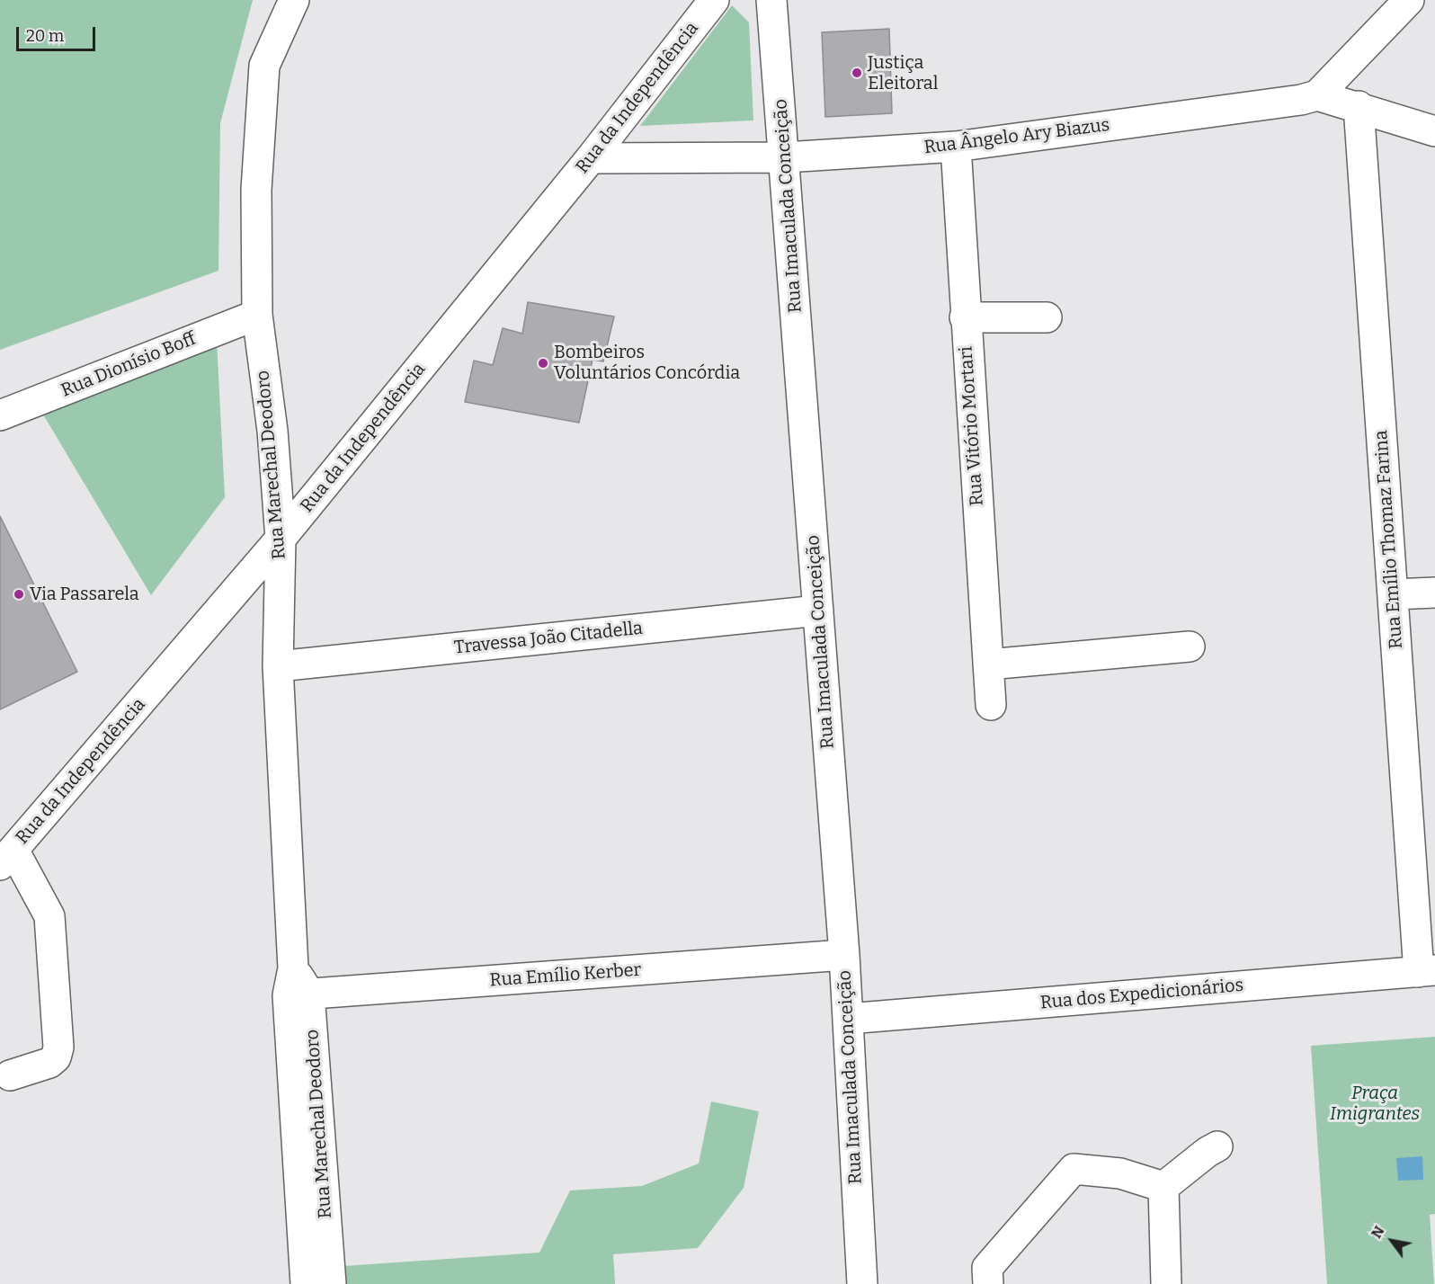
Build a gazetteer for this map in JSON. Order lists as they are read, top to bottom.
{
  "streets": {
    "street": [
      "Rua da Independência",
      "Rua Ângelo Ary Biazus",
      "Rua Imaculada Conceição",
      "Rua Dionísio Boff",
      "Rua Vitório Mortari",
      "Rua Marechal Deodoro",
      "Rua Emílio Thomaz Farina",
      "Travessa João Citadella",
      "Rua Emílio Kerber",
      "Rua dos Expedicionários"
    ]
  },
  "crossings": [
    ["Rua da Independência", "Rua Ângelo Ary Biazus"],
    ["Rua da Independência", "Rua Marechal Deodoro"],
    ["Rua Ângelo Ary Biazus", "Rua Imaculada Conceição"],
    ["Rua Ângelo Ary Biazus", "Rua Vitório Mortari"],
    ["Rua Ângelo Ary Biazus", "Rua Emílio Thomaz Farina"],
    ["Rua Imaculada Conceição", "Travessa João Citadella"],
    ["Rua Imaculada Conceição", "Rua Emílio Kerber"],
    ["Rua Imaculada Conceição", "Rua dos Expedicionários"],
    ["Rua Dionísio Boff", "Rua Marechal Deodoro"],
    ["Rua Marechal Deodoro", "Travessa João Citadella"],
    ["Rua Marechal Deodoro", "Rua Emílio Kerber"],
    ["Rua Emílio Thomaz Farina", "Rua dos Expedicionários"]
  ],
  "parks": ["Praça Imigrantes"],
  "places": ["Justiça Eleitoral", "Bombeiros Voluntários Concórdia", "Via Passarela"],
  "scale_bar": "20 m",
  "north": "top left"
}
